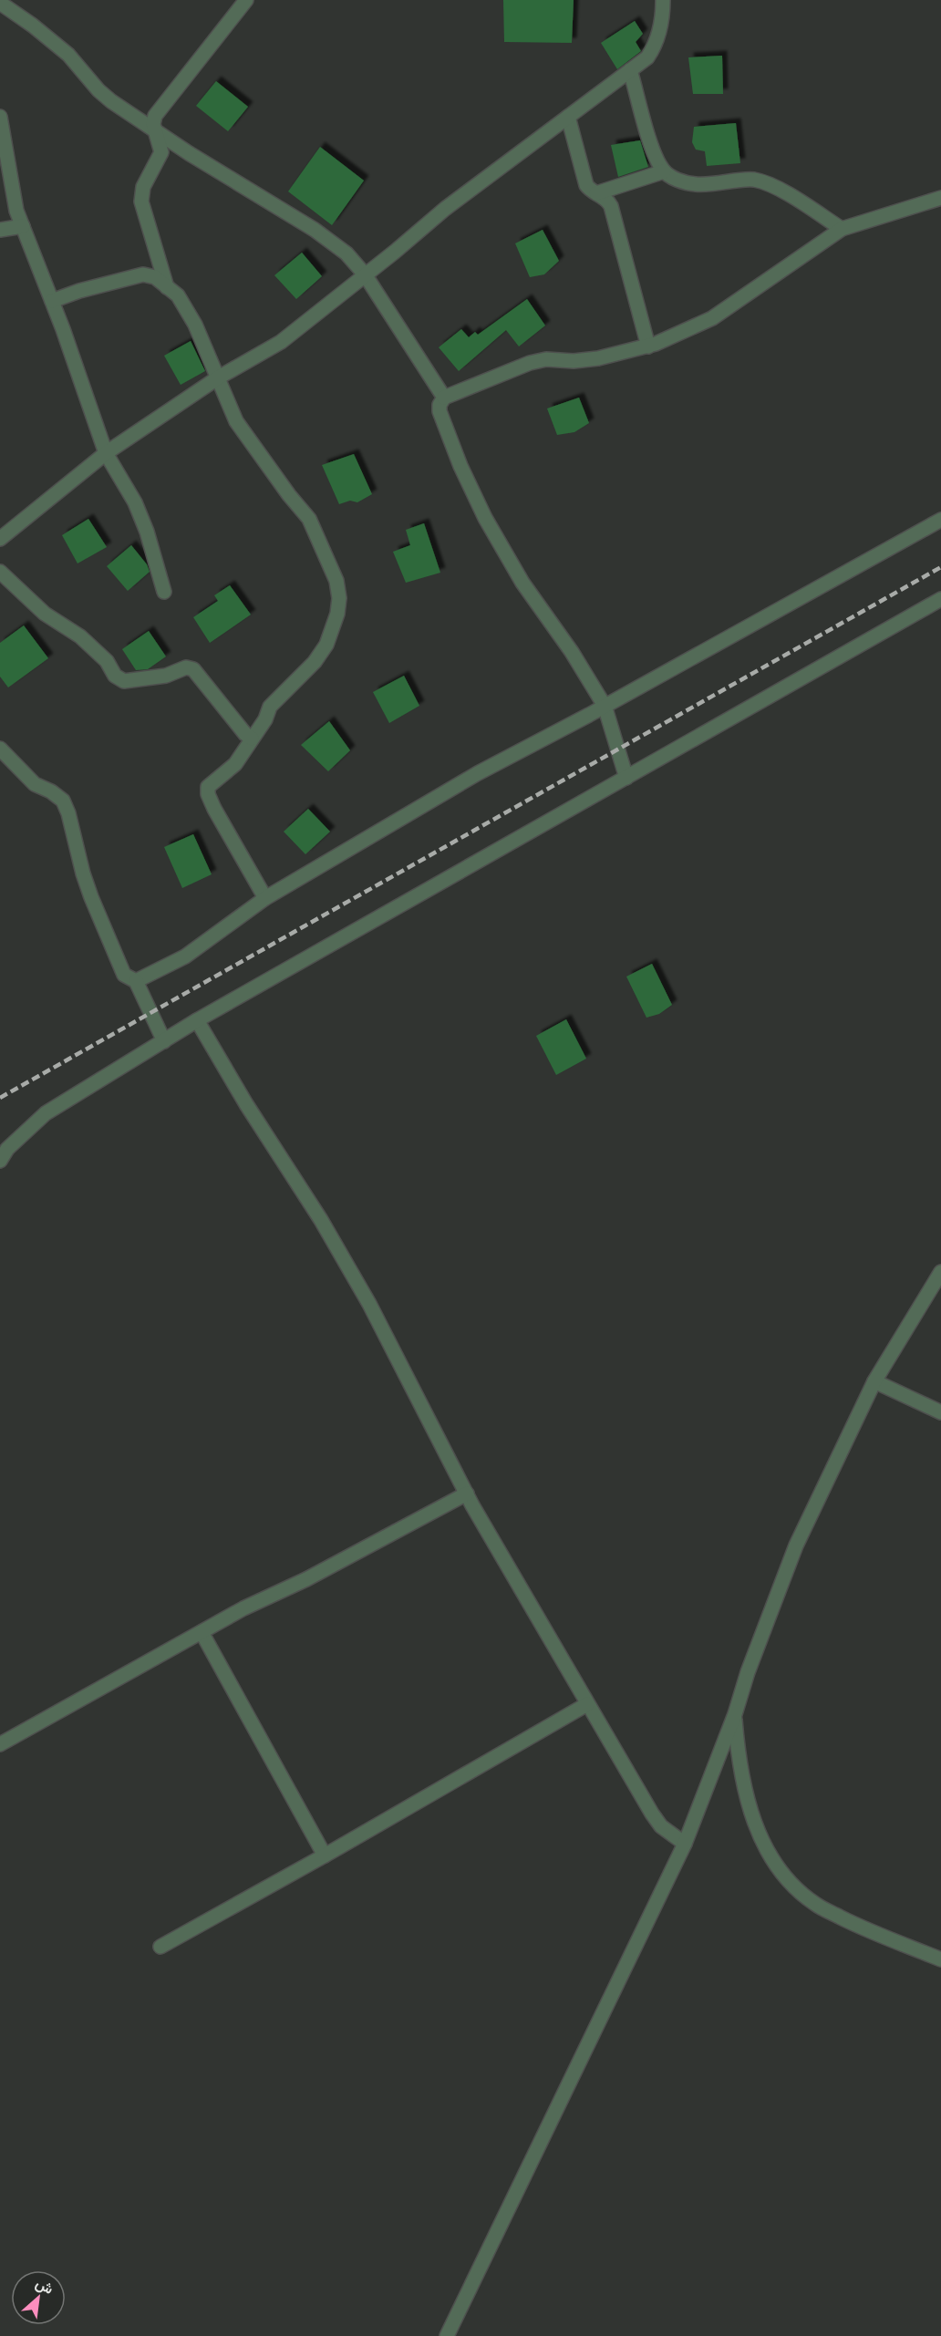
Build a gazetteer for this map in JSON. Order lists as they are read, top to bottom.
{
  "north": "top right"
}
